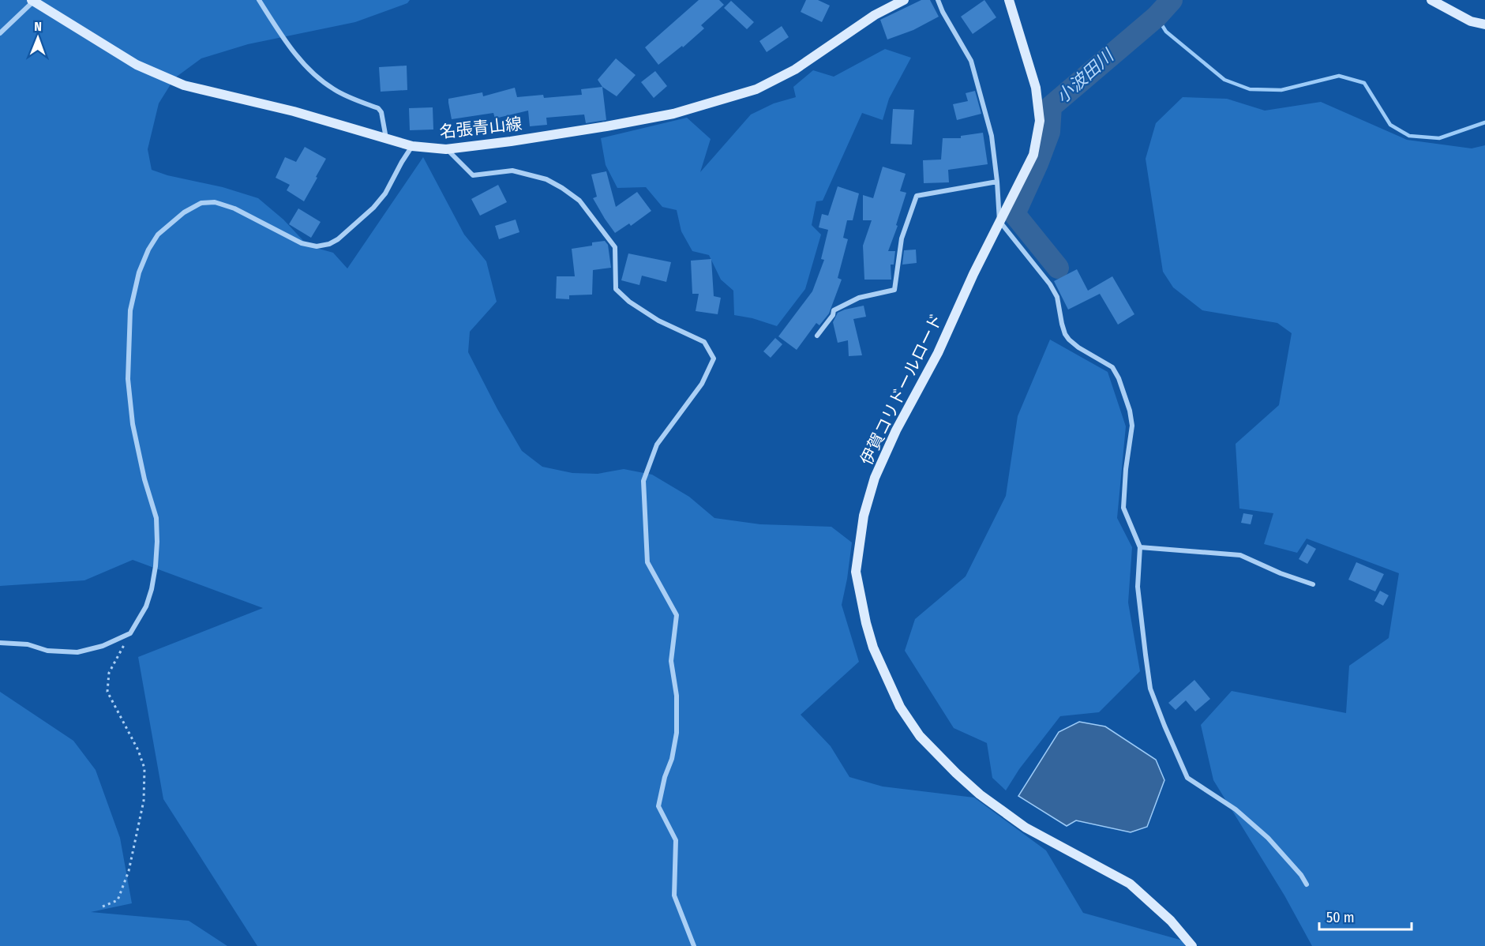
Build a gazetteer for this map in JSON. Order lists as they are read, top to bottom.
{
  "streets": {
    "street": ["名張青山線", "伊賀コリドールロード"]
  },
  "water": ["小波田川"],
  "scale_bar": "50 m",
  "north": "top"
}
